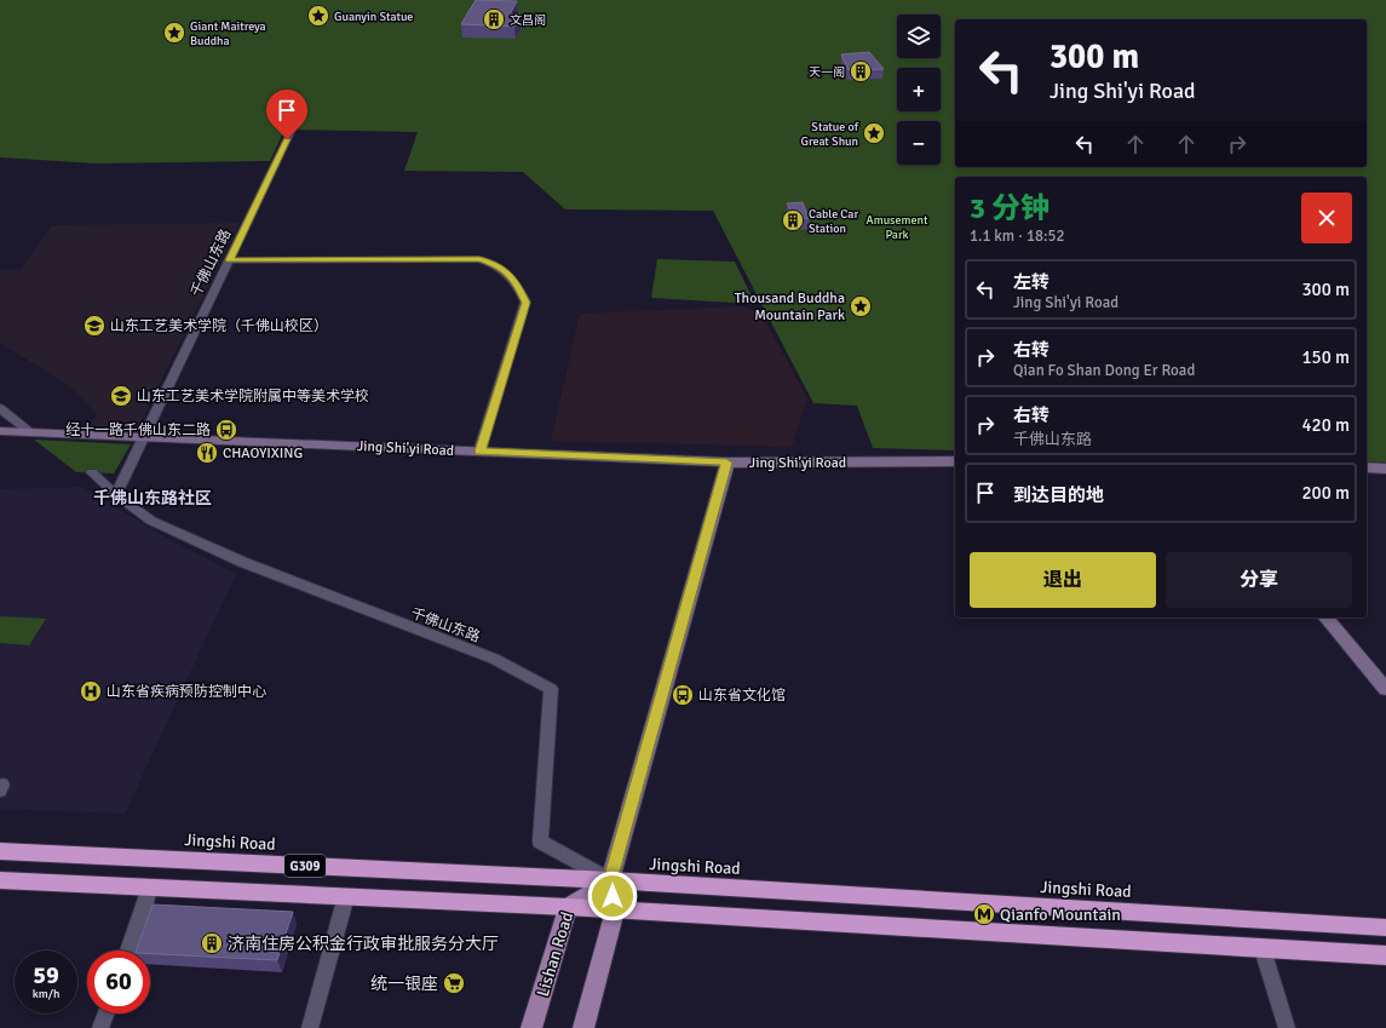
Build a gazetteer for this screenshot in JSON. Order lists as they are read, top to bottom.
{
  "streets": {
    "highway": ["Jingshi Road", "G309"],
    "main road": ["Lishan Road"],
    "street": ["千佛山东路", "Jing Shi'yi Road"]
  },
  "crossings": [
    ["千佛山东路", "Jing Shi'yi Road"],
    ["千佛山东路", "Jingshi Road"],
    ["千佛山东路", "Lishan Road"],
    ["Jingshi Road", "Lishan Road"],
    ["G309", "Lishan Road"]
  ],
  "districts": ["千佛山东路社区"],
  "parks": ["Amusement Park"],
  "places": {
    "place": [
      "Guanyin Statue",
      "Giant Maitreya Buddha",
      "Statue of Great Shun",
      "Thousand Buddha Mountain Park"
    ],
    "building": [
      "文昌阁",
      "天一阁",
      "Cable Car Station",
      "济南住房公积金行政审批服务分大厅"
    ],
    "school or university": ["山东工艺美术学院（千佛山校区）", "山东工艺美术学院附属中等美术学校"],
    "bus stop": ["经十一路千佛山东二路", "山东省文化馆"],
    "restaurant": ["CHAOYIXING"],
    "hospital": ["山东省疾病预防控制中心"],
    "metro station": ["Qianfo Mountain"],
    "supermarket": ["统一银座"]
  },
  "page": {
    "map_buttons": ["+", "−"],
    "turn": ["300 m", "Jing Shi'yi Road"],
    "heading": ["3 分钟", "1.1 km · 18:52"],
    "list": [
      {
        "name": "左转",
        "note": "Jing Shi'yi Road",
        "value": "300 m"
      },
      {
        "name": "右转",
        "note": "Qian Fo Shan Dong Er Road",
        "value": "150 m"
      },
      {
        "name": "右转",
        "note": "千佛山东路",
        "value": "420 m"
      },
      {
        "name": "到达目的地",
        "value": "200 m"
      }
    ],
    "buttons": ["退出", "分享"],
    "speed": "59 km/h",
    "limit": "60"
  }
}
